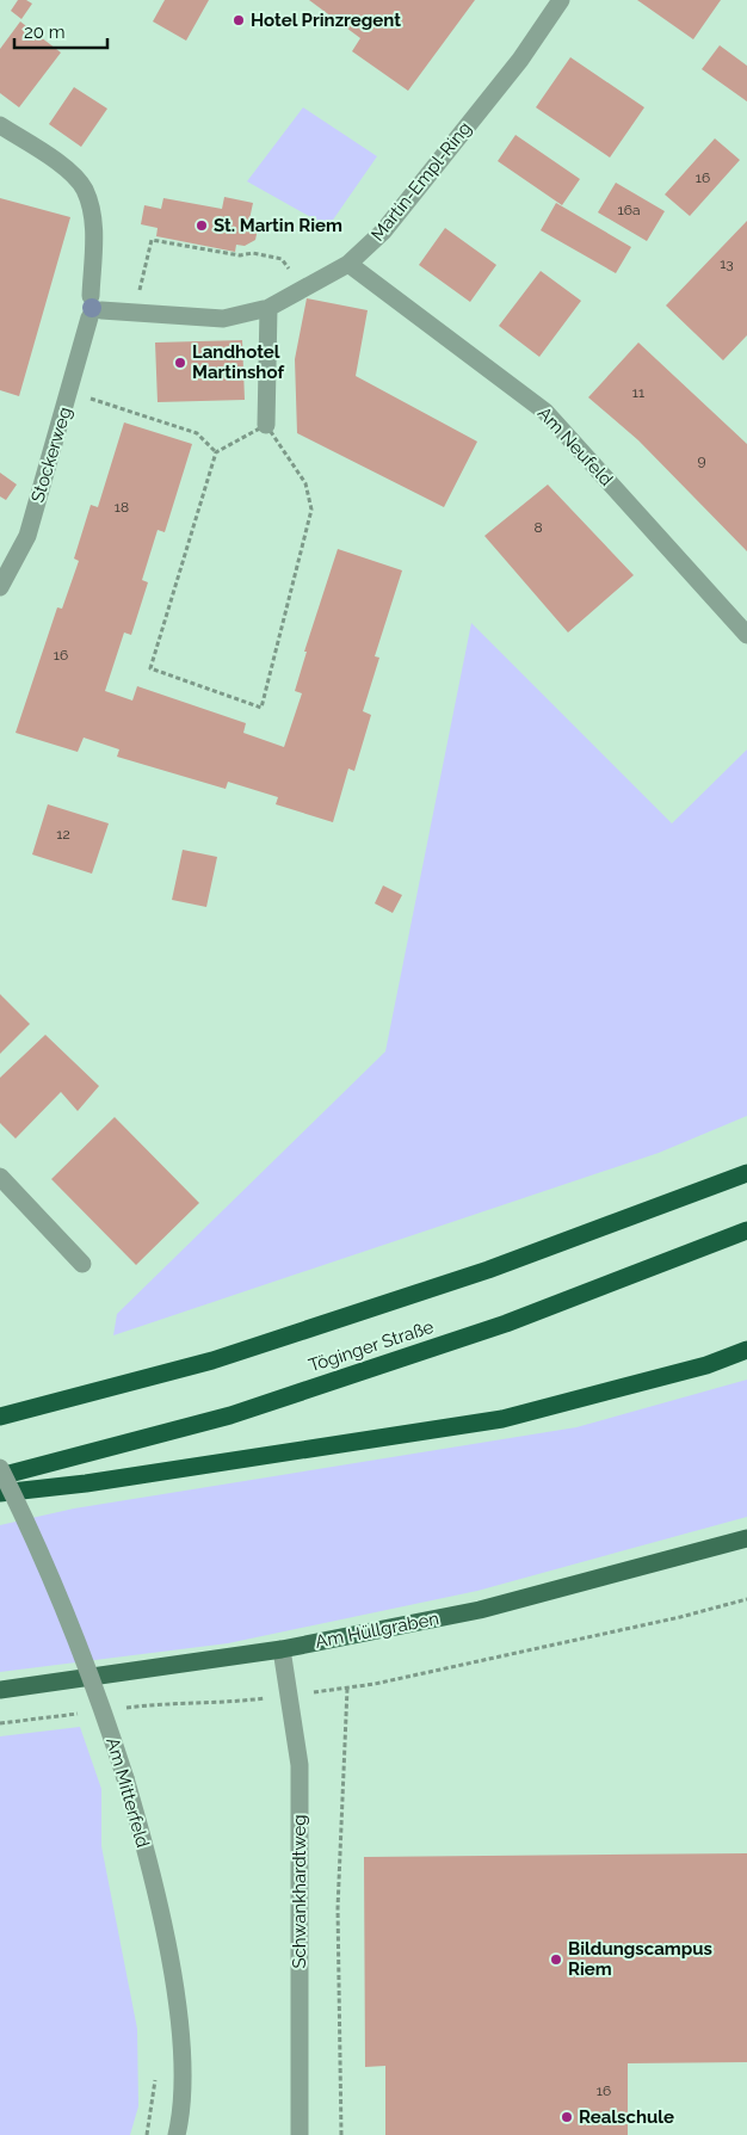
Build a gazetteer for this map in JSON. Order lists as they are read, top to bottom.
{
  "streets": {
    "highway": ["Töginger Straße"],
    "main road": ["Am Hüllgraben"],
    "street": [
      "Martin-Empl-Ring",
      "Am Neufeld",
      "Stockerweg",
      "Am Mitterfeld",
      "Schwankhardtweg"
    ]
  },
  "crossings": [
    ["Martin-Empl-Ring", "Am Neufeld"],
    ["Martin-Empl-Ring", "Stockerweg"],
    ["Am Hüllgraben", "Schwankhardtweg"]
  ],
  "places": [
    "Hotel Prinzregent",
    "St. Martin Riem",
    "Landhotel Martinshof",
    "Bildungscampus Riem",
    "Realschule"
  ],
  "house_numbers": [
    "16",
    "16a",
    "13",
    "11",
    "9",
    "18",
    "8",
    "16",
    "12",
    "16"
  ],
  "scale_bar": "20 m"
}
